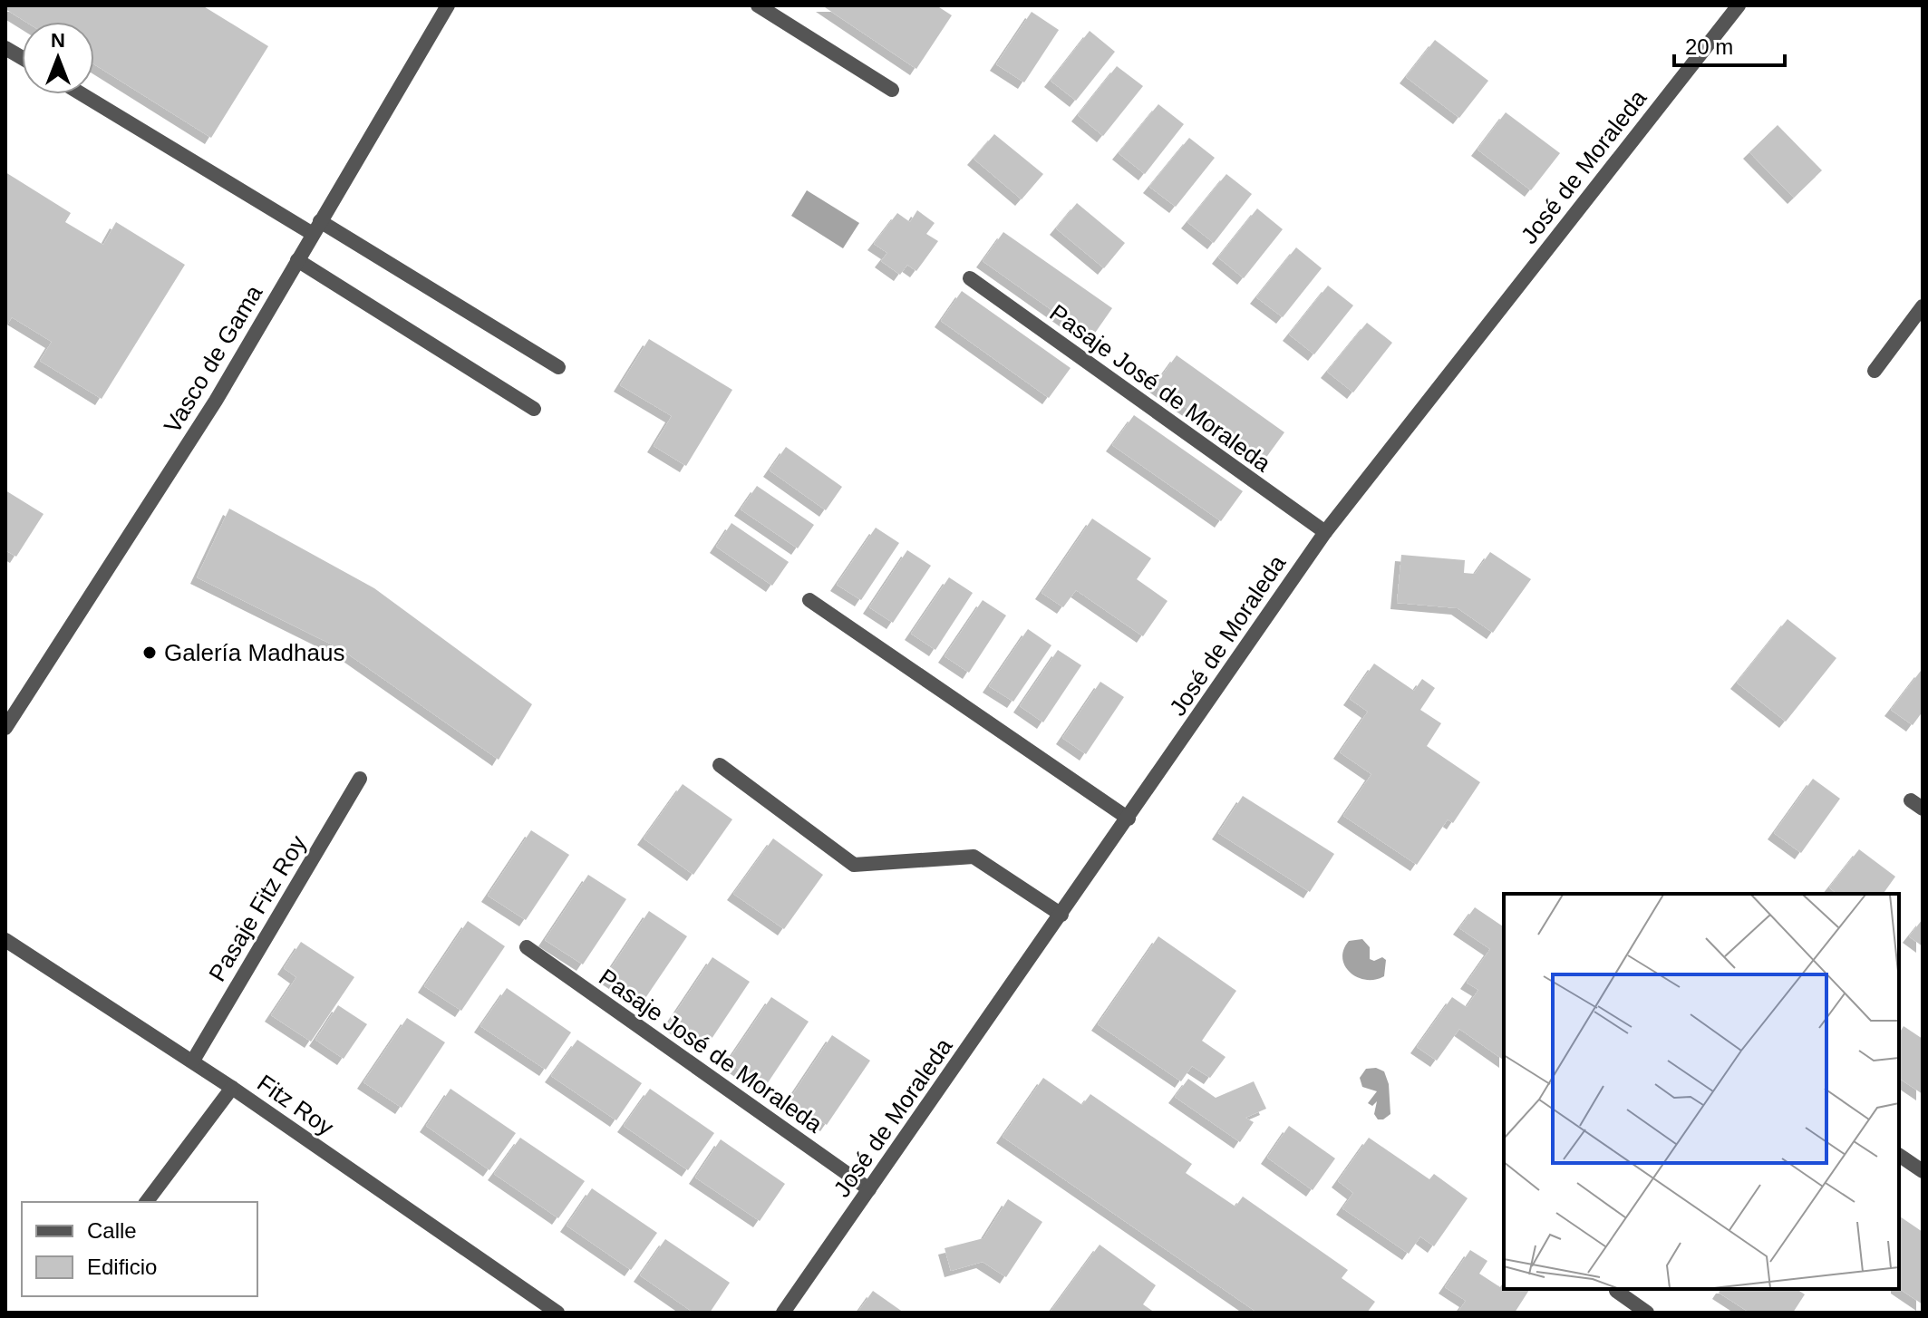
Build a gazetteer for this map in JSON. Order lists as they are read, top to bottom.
{
  "streets": {
    "street": [
      "José de Moraleda",
      "Vasco de Gama",
      "Pasaje José de Moraleda",
      "Pasaje Fitz Roy",
      "Fitz Roy"
    ]
  },
  "crossings": [
    ["José de Moraleda", "Pasaje José de Moraleda"],
    ["Pasaje Fitz Roy", "Fitz Roy"]
  ],
  "places": ["Galería Madhaus"],
  "legend": ["Calle", "Edificio"],
  "scale_bar": "20 m",
  "north": "top"
}
